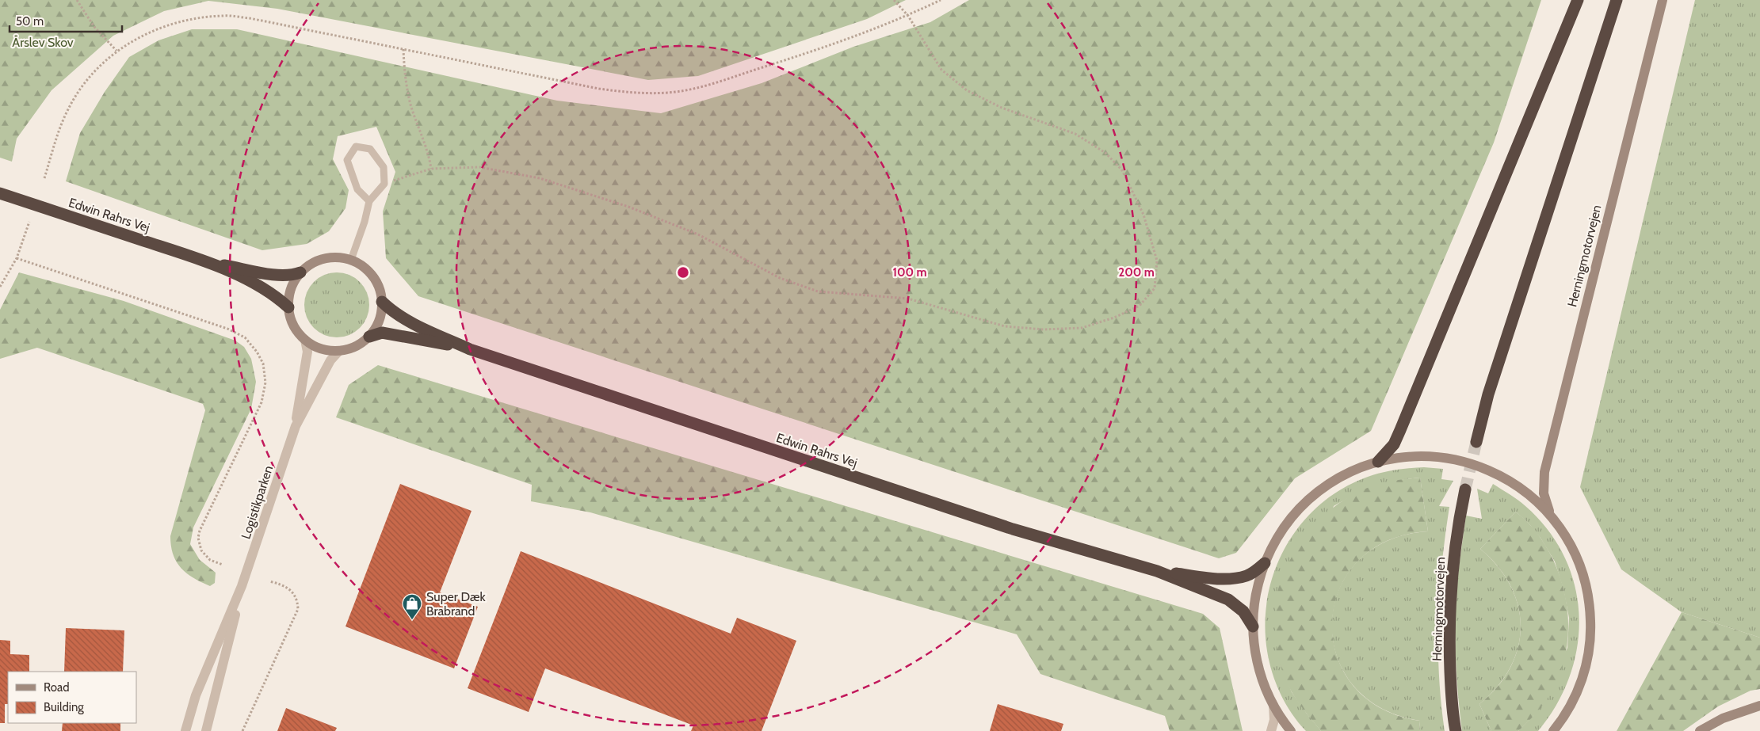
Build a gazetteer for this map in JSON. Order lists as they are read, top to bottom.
{
  "streets": {
    "highway": ["Edwin Rahrs Vej", "Herningmotorvejen"],
    "street": ["Logistikparken"]
  },
  "parks": ["Årslev Skov"],
  "places": {
    "shop": ["Super Dæk Brabrand"]
  },
  "legend": ["Road", "Building"],
  "scale_bar": "50 m",
  "rings": ["100 m", "200 m"]
}
